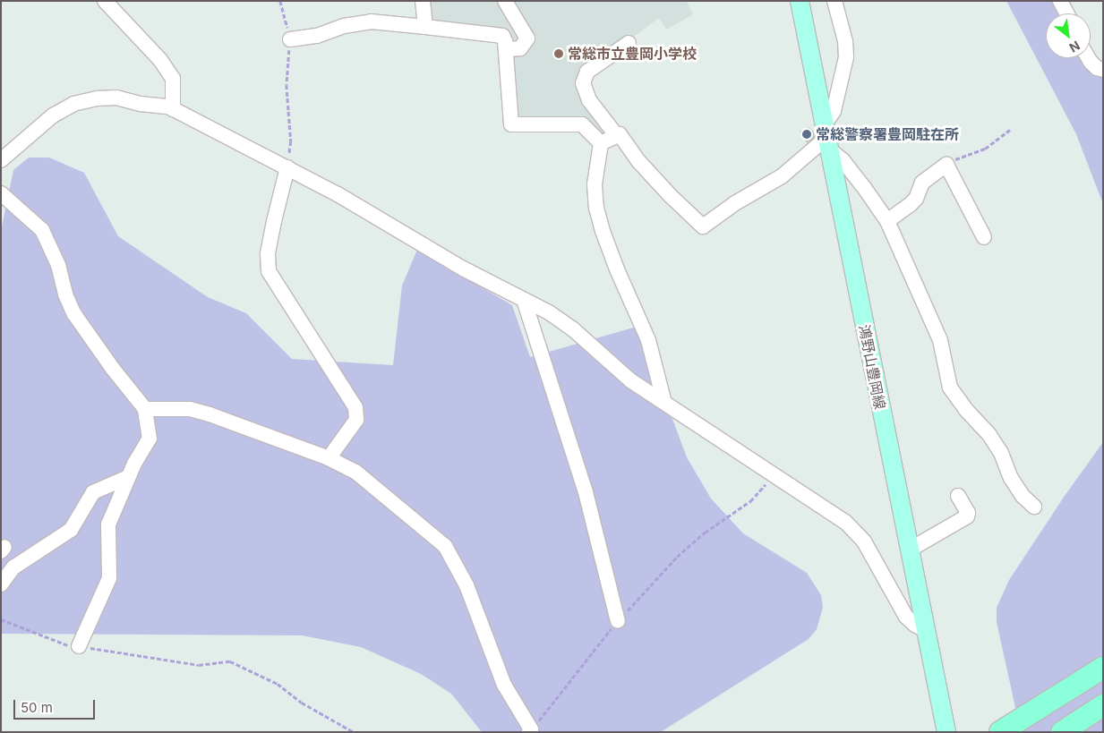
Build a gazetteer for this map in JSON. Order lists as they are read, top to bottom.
{
  "streets": {
    "main road": ["鴻野山豊岡線"]
  },
  "places": ["常総市立豊岡小学校", "常総警察署豊岡駐在所"],
  "scale_bar": "50 m",
  "north": "bottom right"
}
